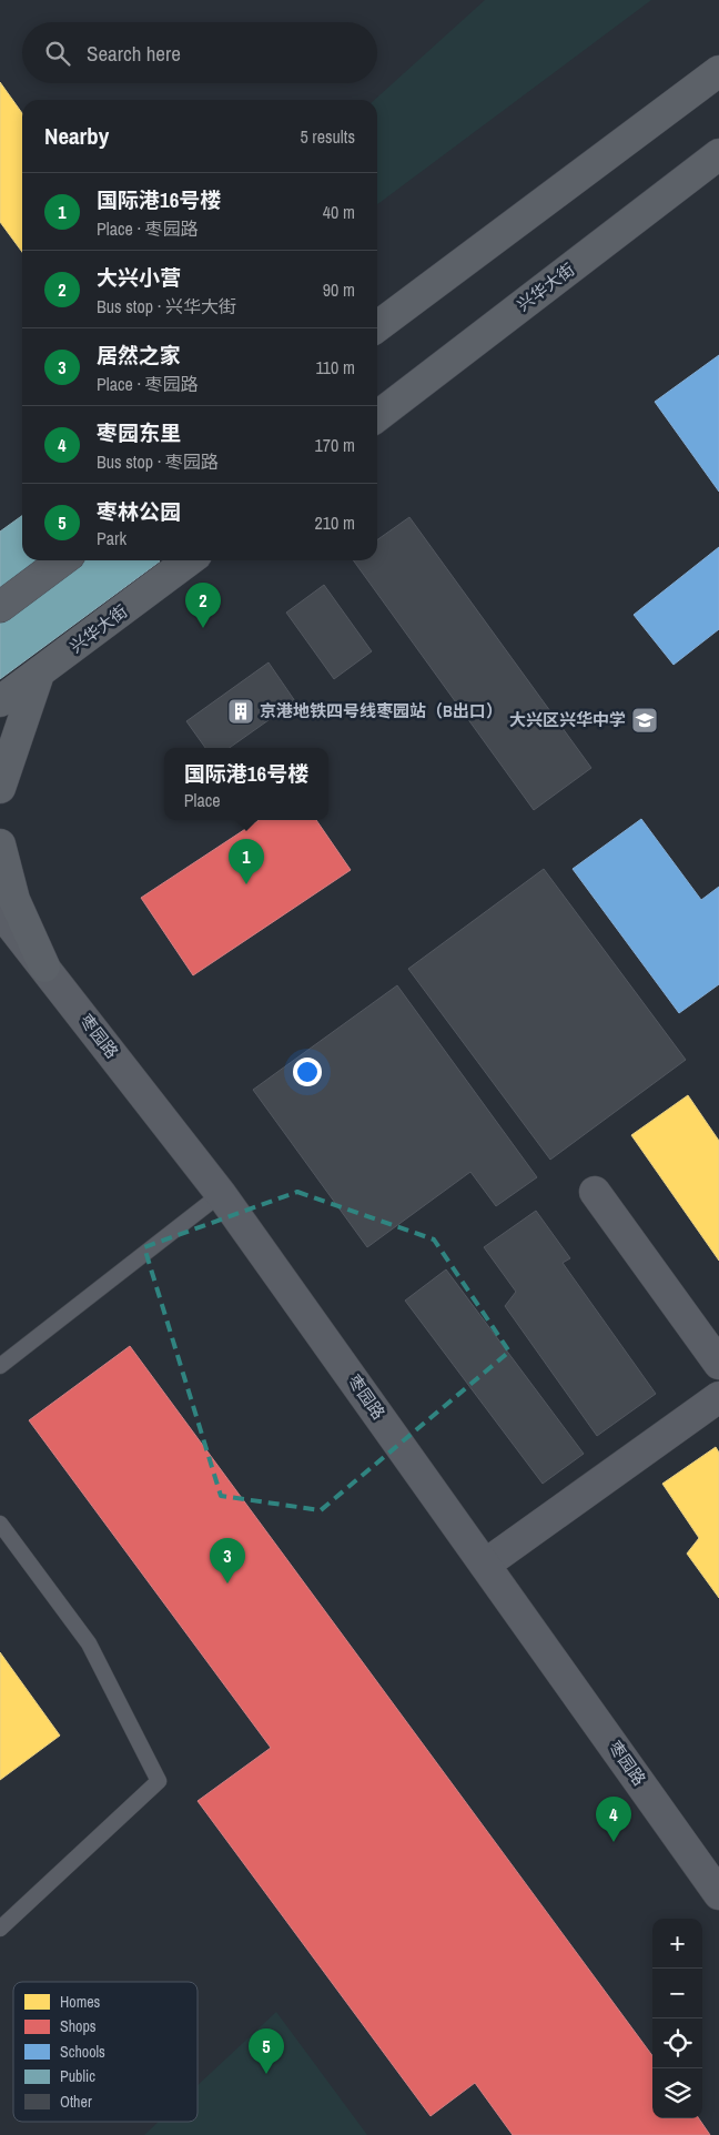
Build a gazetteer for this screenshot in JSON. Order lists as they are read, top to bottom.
{
  "streets": {
    "main road": ["兴华大街"],
    "street": ["枣园路"]
  },
  "places": {
    "building": ["京港地铁四号线枣园站（B出口）"],
    "school or university": ["大兴区兴华中学"]
  },
  "legend": [
    "Homes",
    "Shops",
    "Schools",
    "Public",
    "Other"
  ],
  "page": {
    "search": "Search here",
    "heading": ["Nearby", "5 results"],
    "list": [
      {
        "mark": "1",
        "name": "国际港16号楼",
        "note": "Place · 枣园路",
        "value": "40 m"
      },
      {
        "mark": "2",
        "name": "大兴小营",
        "note": "Bus stop · 兴华大街",
        "value": "90 m"
      },
      {
        "mark": "3",
        "name": "居然之家",
        "note": "Place · 枣园路",
        "value": "110 m"
      },
      {
        "mark": "4",
        "name": "枣园东里",
        "note": "Bus stop · 枣园路",
        "value": "170 m"
      },
      {
        "mark": "5",
        "name": "枣林公园",
        "note": "Park",
        "value": "210 m"
      }
    ],
    "pins": [
      "2",
      "1",
      "3",
      "4",
      "5"
    ],
    "popup": ["国际港16号楼", "Place"],
    "map_buttons": ["+", "−"]
  }
}
